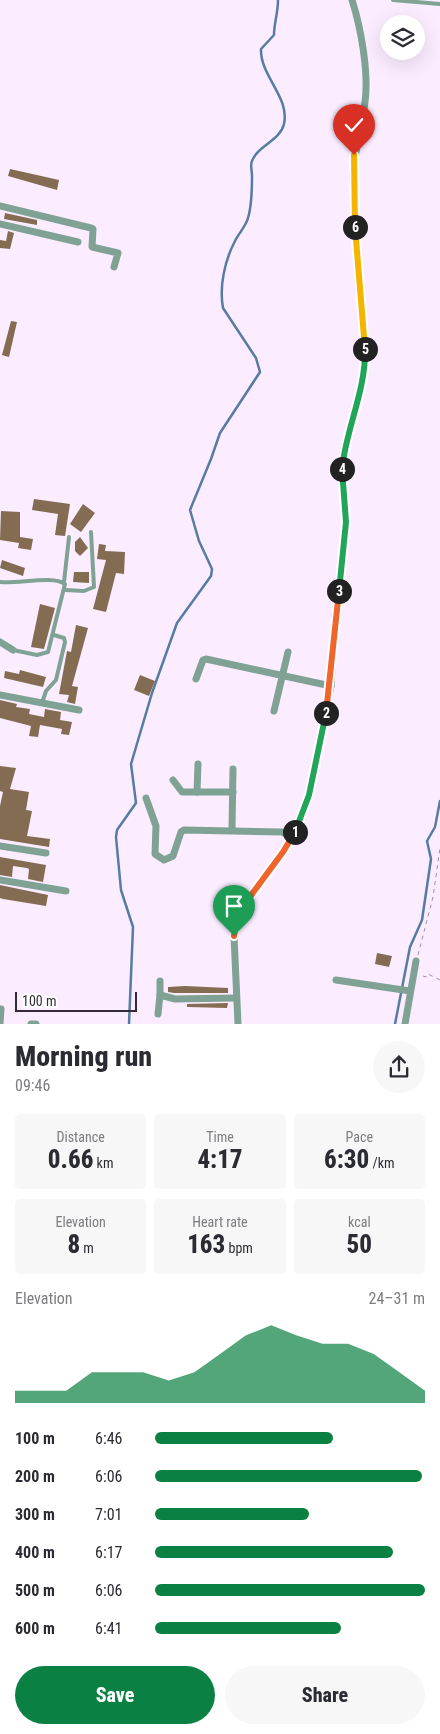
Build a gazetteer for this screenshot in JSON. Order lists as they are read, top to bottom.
{
  "scale_bar": "100 m",
  "page": {
    "pins": [
      "6",
      "5",
      "4",
      "3",
      "2",
      "1"
    ],
    "scale": "100 m",
    "heading": ["Morning run", "09:46"],
    "stats": [
      ["Distance", "0.66 km"],
      ["Time", "4:17"],
      ["Pace", "6:30 /km"],
      ["Elevation", "8 m"],
      ["Heart rate", "163 bpm"],
      ["kcal", "50"]
    ],
    "chart": ["Elevation", "24–31 m"],
    "list": [
      {
        "name": "100 m",
        "note": "6:46"
      },
      {
        "name": "200 m",
        "note": "6:06"
      },
      {
        "name": "300 m",
        "note": "7:01"
      },
      {
        "name": "400 m",
        "note": "6:17"
      },
      {
        "name": "500 m",
        "note": "6:06"
      },
      {
        "name": "600 m",
        "note": "6:41"
      }
    ],
    "buttons": ["Save", "Share"]
  }
}
